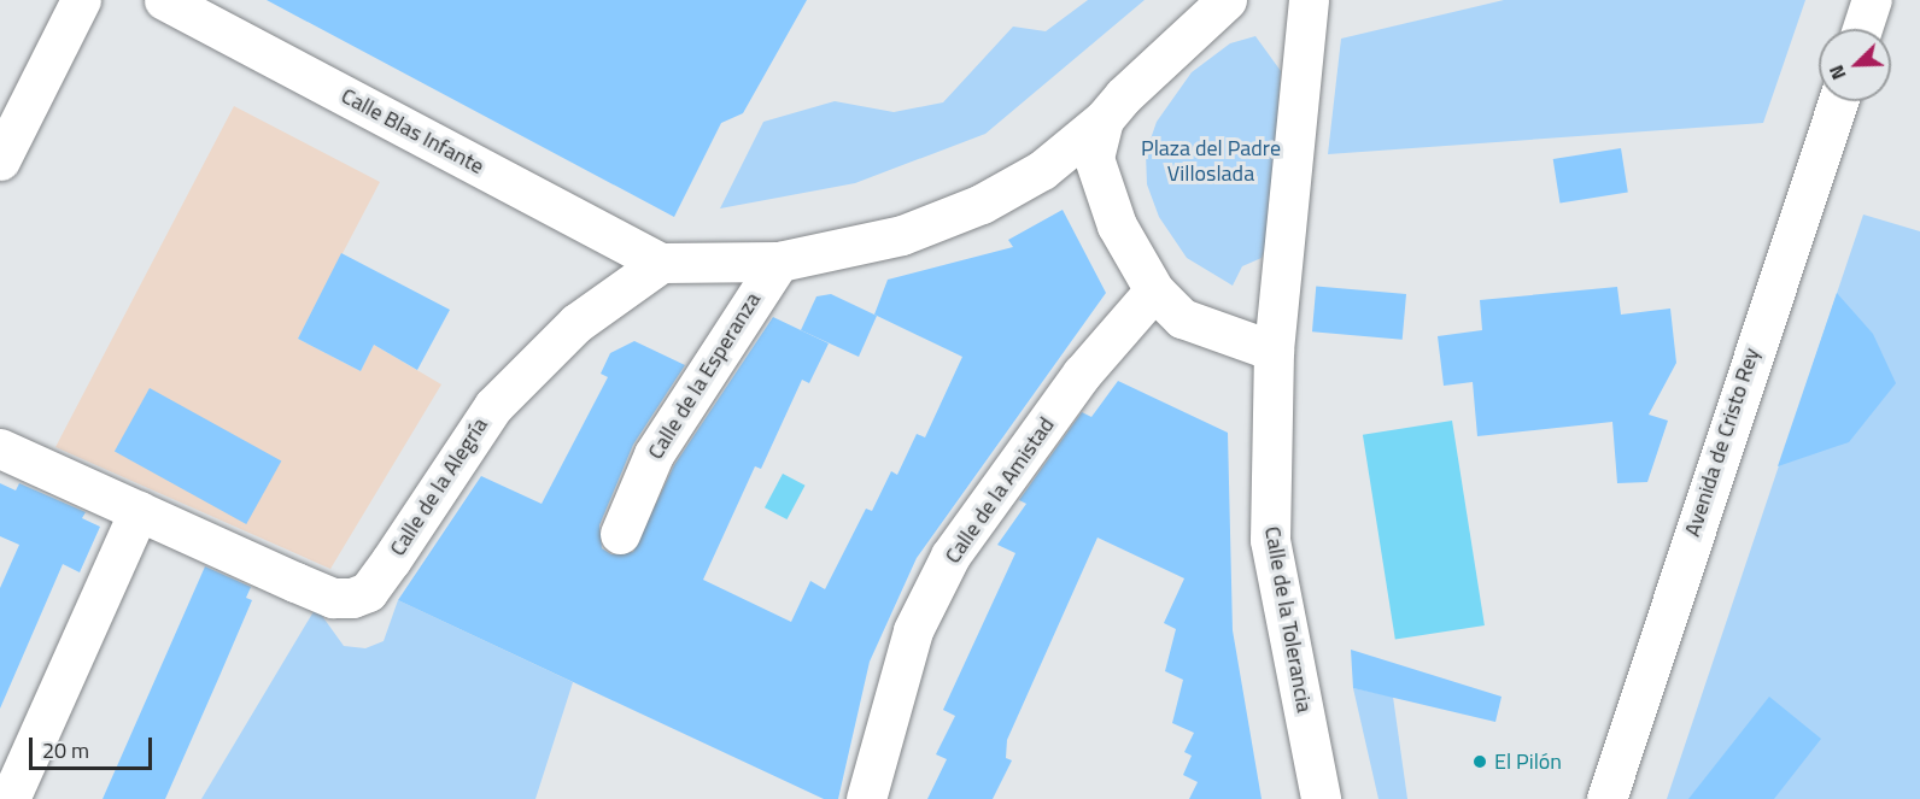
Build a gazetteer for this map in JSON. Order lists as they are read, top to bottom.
{
  "streets": {
    "street": [
      "Calle Blas Infante",
      "Calle de la Esperanza",
      "Avenida de Cristo Rey",
      "Calle de la Alegría",
      "Calle de la Amistad",
      "Calle de la Tolerancia"
    ]
  },
  "crossings": [
    ["Calle Blas Infante", "Calle de la Alegría"]
  ],
  "parks": ["Plaza del Padre Villoslada"],
  "places": ["El Pilón"],
  "scale_bar": "20 m",
  "north": "bottom left"
}
